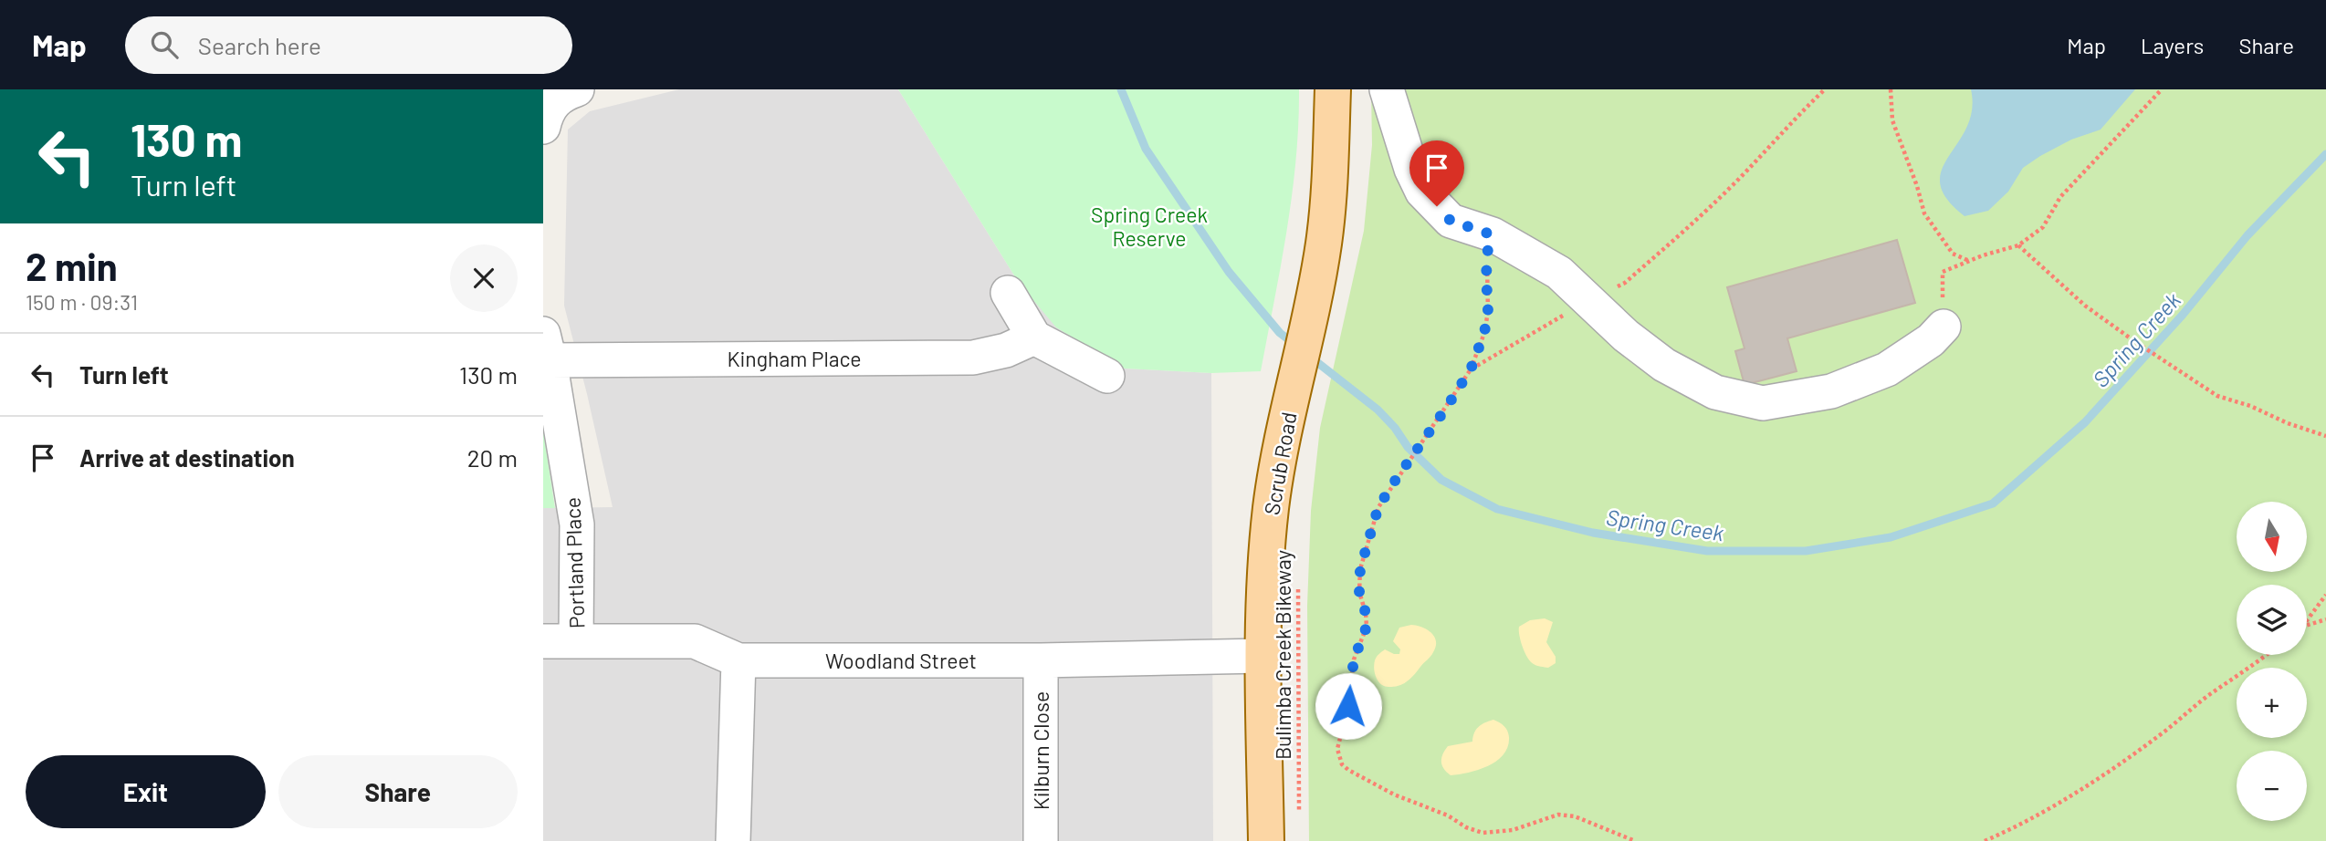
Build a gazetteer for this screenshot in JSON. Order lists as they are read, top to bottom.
{
  "streets": {
    "main road": ["Scrub Road"],
    "street": [
      "Kingham Place",
      "Portland Place",
      "Woodland Street",
      "Kilburn Close"
    ],
    "path": ["Bulimba Creek Bikeway"]
  },
  "crossings": [
    ["Kingham Place", "Portland Place"],
    ["Scrub Road", "Woodland Street"],
    ["Portland Place", "Woodland Street"],
    ["Woodland Street", "Kilburn Close"]
  ],
  "water": ["Spring Creek"],
  "parks": ["Spring Creek Reserve"],
  "north": "bottom",
  "page": {
    "header": "Map",
    "search": "Search here",
    "nav": ["Map", "Layers", "Share"],
    "turn": ["130 m", "Turn left"],
    "heading": ["2 min", "150 m · 09:31"],
    "list": [
      {
        "name": "Turn left",
        "value": "130 m"
      },
      {
        "name": "Arrive at destination",
        "value": "20 m"
      }
    ],
    "map_buttons": ["+", "−"],
    "buttons": ["Exit", "Share"]
  }
}
